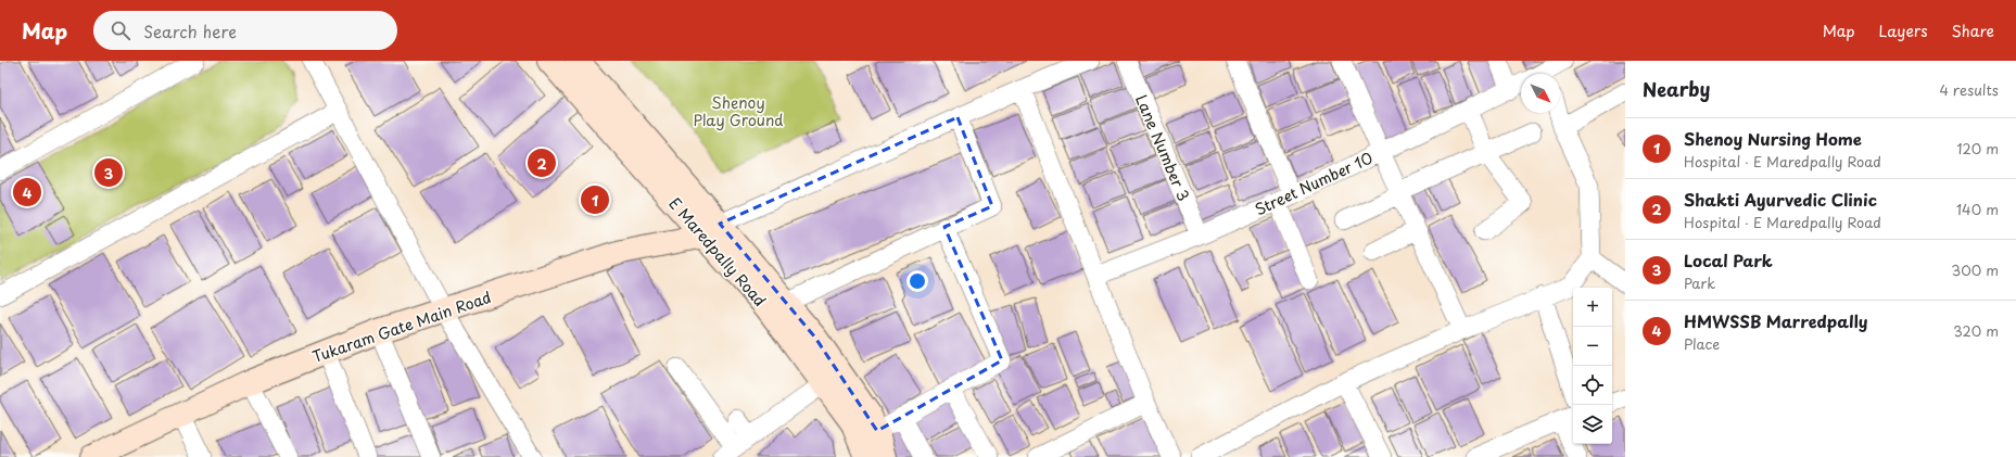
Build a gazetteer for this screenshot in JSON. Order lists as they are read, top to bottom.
{
  "streets": {
    "main road": ["E Maredpally Road", "Tukaram Gate Main Road"],
    "street": ["Lane Number 3", "Street Number 10"]
  },
  "crossings": [
    ["Lane Number 3", "Street Number 10"],
    ["E Maredpally Road", "Tukaram Gate Main Road"]
  ],
  "parks": ["Shenoy Play Ground"],
  "north": "bottom right",
  "page": {
    "header": "Map",
    "search": "Search here",
    "nav": ["Map", "Layers", "Share"],
    "heading": ["Nearby", "4 results"],
    "list": [
      {
        "mark": "1",
        "name": "Shenoy Nursing Home",
        "note": "Hospital · E Maredpally Road",
        "value": "120 m"
      },
      {
        "mark": "2",
        "name": "Shakti Ayurvedic Clinic",
        "note": "Hospital · E Maredpally Road",
        "value": "140 m"
      },
      {
        "mark": "3",
        "name": "Local Park",
        "note": "Park",
        "value": "300 m"
      },
      {
        "mark": "4",
        "name": "HMWSSB Marredpally",
        "note": "Place",
        "value": "320 m"
      }
    ],
    "pins": [
      "2",
      "3",
      "4",
      "1"
    ],
    "map_buttons": ["+", "−"]
  }
}
